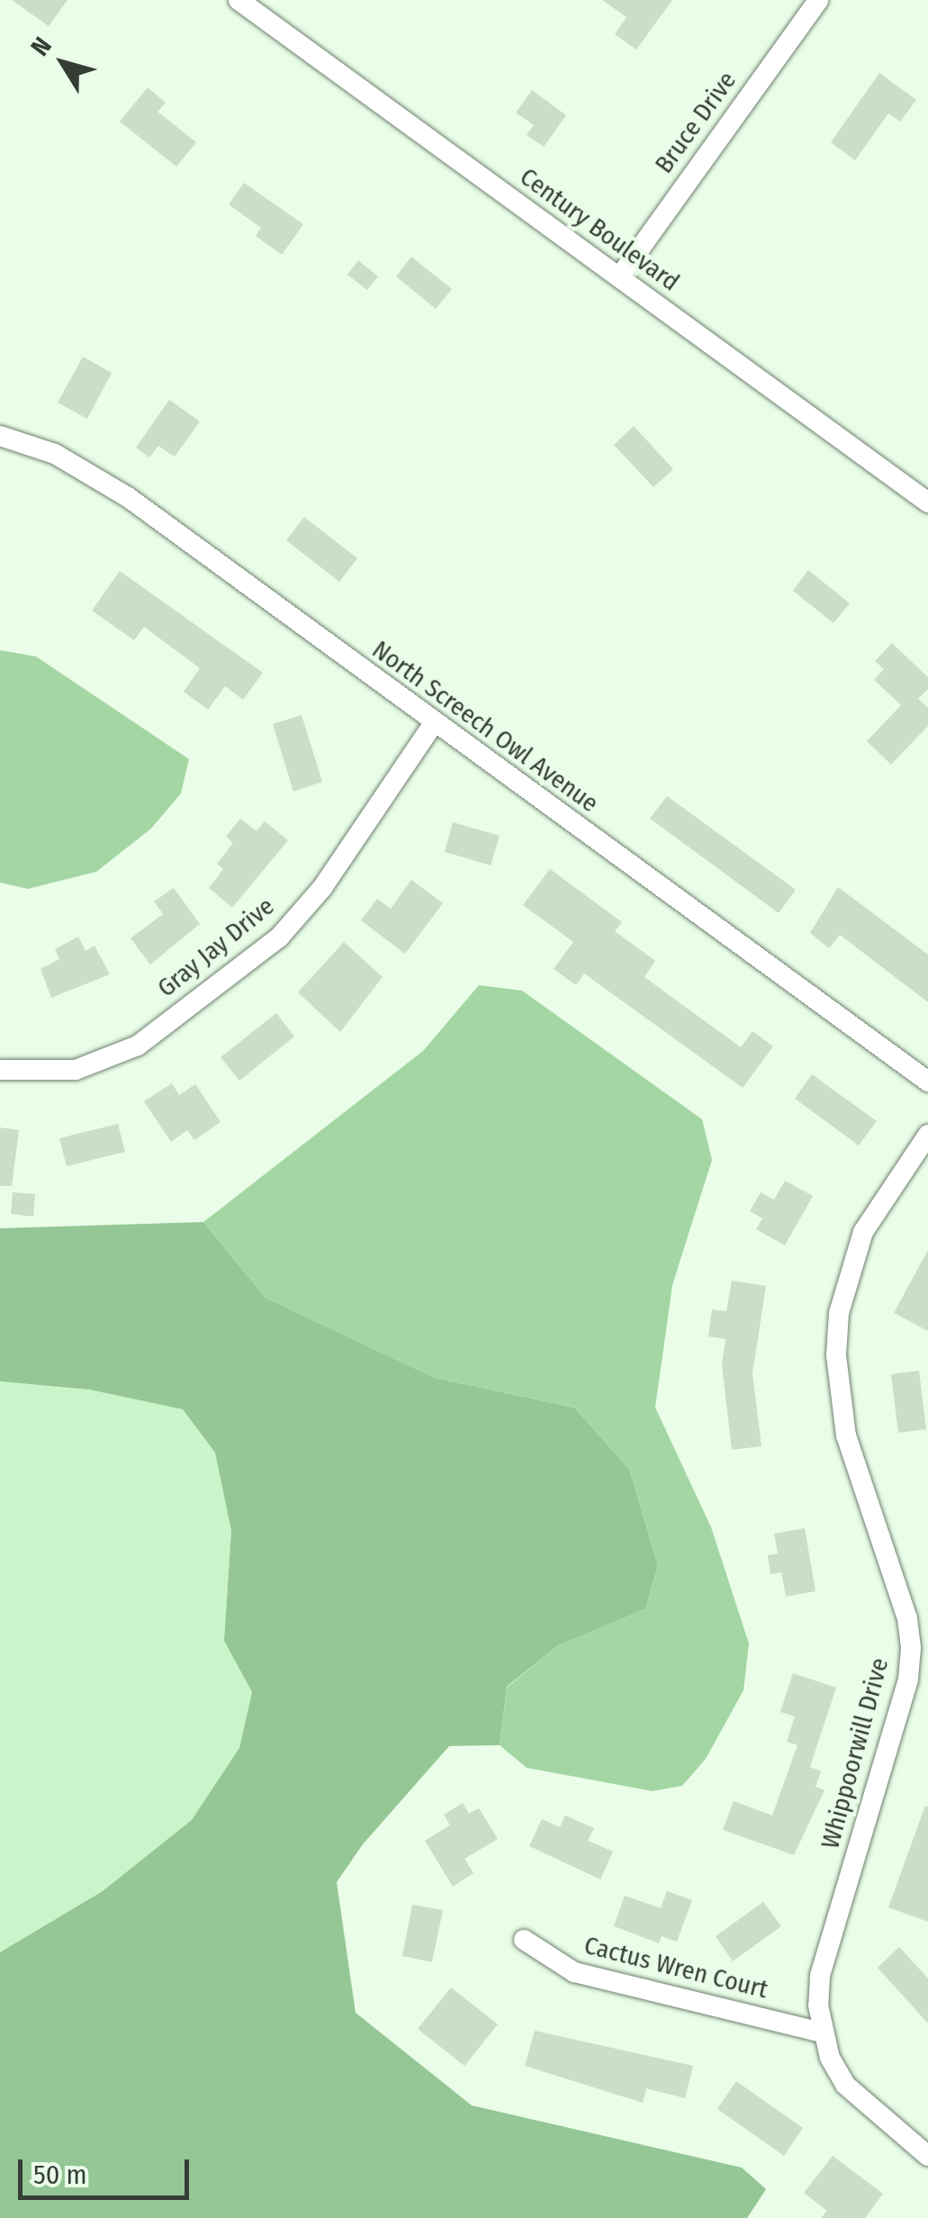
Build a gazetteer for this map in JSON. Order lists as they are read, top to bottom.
{
  "streets": {
    "street": [
      "Bruce Drive",
      "Century Boulevard",
      "North Screech Owl Avenue",
      "Gray Jay Drive",
      "Whippoorwill Drive",
      "Cactus Wren Court"
    ]
  },
  "crossings": [
    ["Bruce Drive", "Century Boulevard"],
    ["North Screech Owl Avenue", "Gray Jay Drive"],
    ["Whippoorwill Drive", "Cactus Wren Court"]
  ],
  "scale_bar": "50 m",
  "north": "top left"
}
